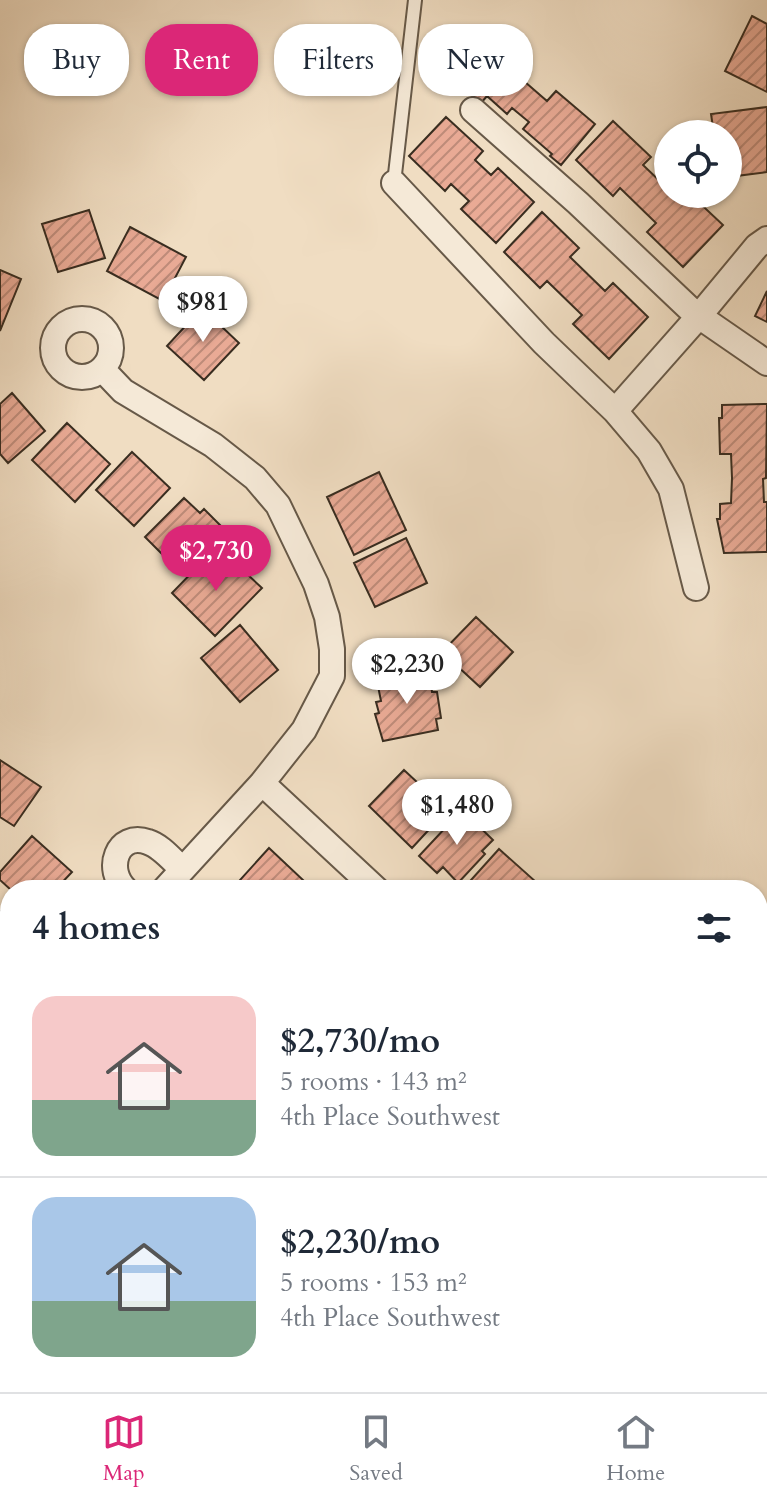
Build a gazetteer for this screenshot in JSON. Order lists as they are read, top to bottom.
{
  "page": {
    "chip": [
      "Buy",
      "Rent",
      "Filters",
      "New"
    ],
    "price": [
      "$981",
      "$2,730",
      "$2,230",
      "$1,480"
    ],
    "heading": "4 homes",
    "list": [
      {
        "name": "$2,730/mo",
        "note": "5 rooms · 143 m² · 4th Place Southwest"
      },
      {
        "name": "$2,230/mo",
        "note": "5 rooms · 153 m² · 4th Place Southwest"
      }
    ],
    "tabs": ["Map", "Saved", "Home"]
  }
}
